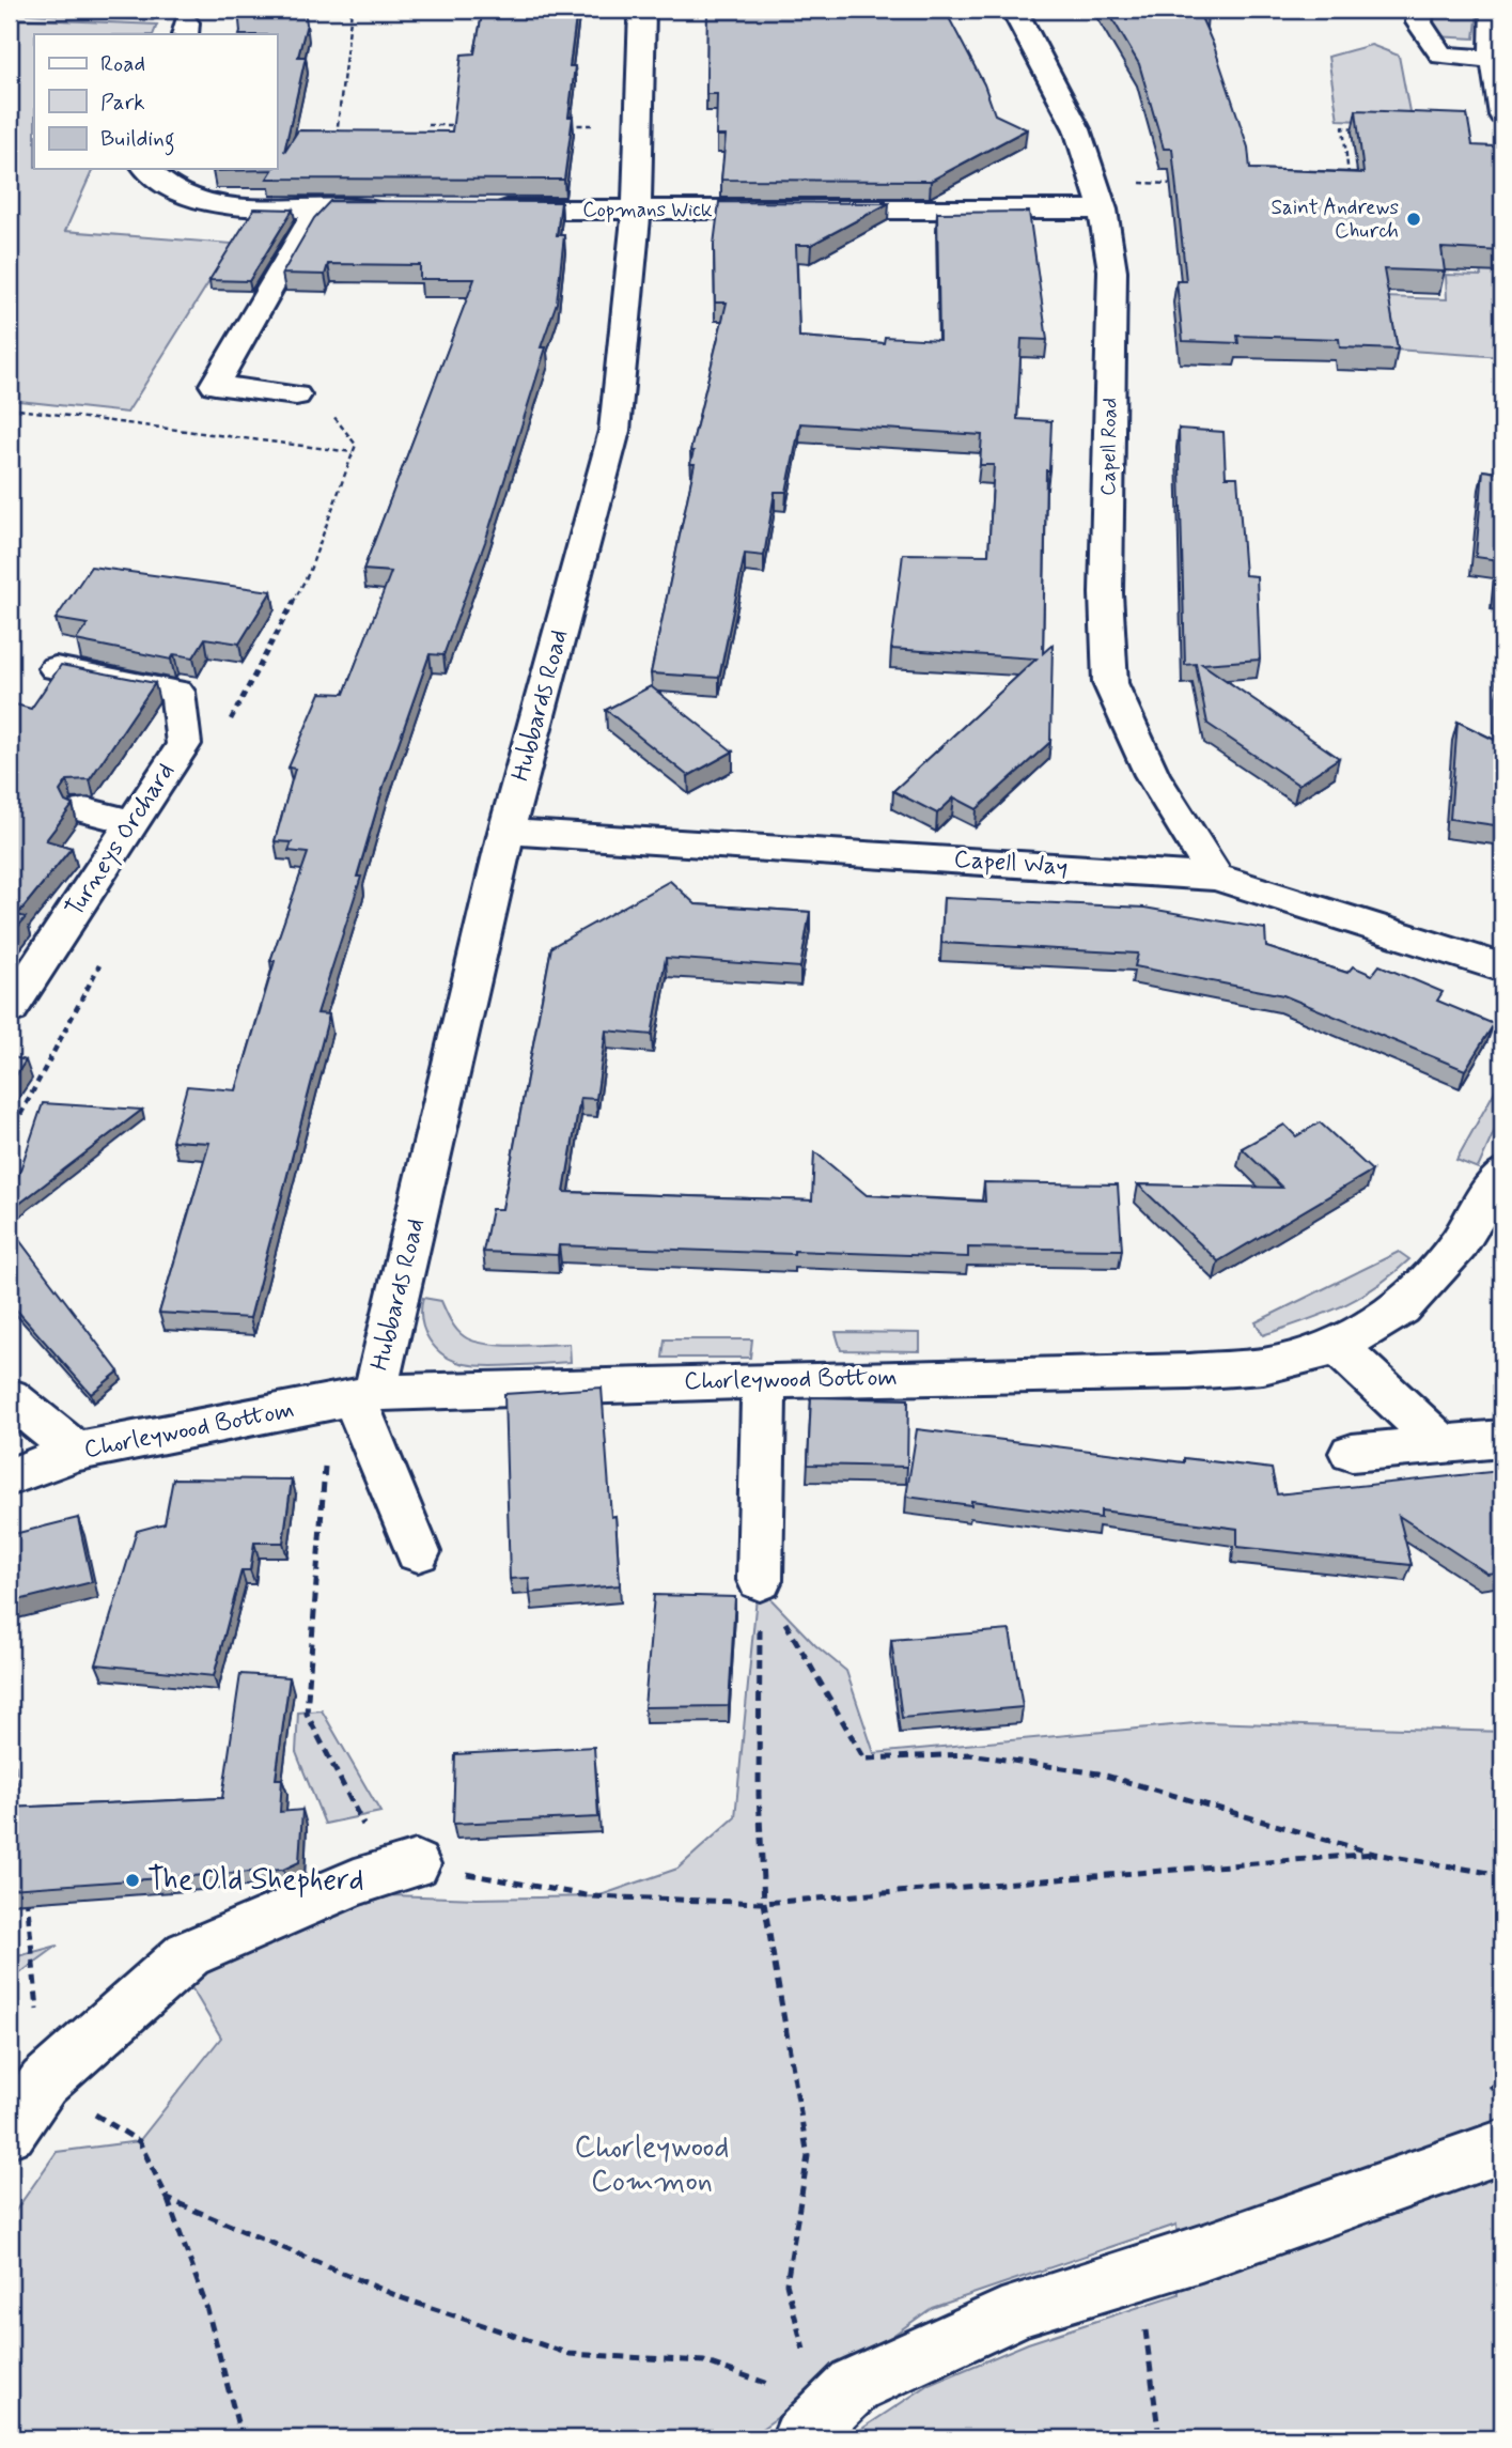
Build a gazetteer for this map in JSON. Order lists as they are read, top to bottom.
{
  "streets": {
    "street": [
      "Copmans Wick",
      "Capell Road",
      "Hubbards Road",
      "Turneys Orchard",
      "Capell Way",
      "Chorleywood Bottom"
    ]
  },
  "crossings": [
    ["Copmans Wick", "Capell Road"],
    ["Copmans Wick", "Hubbards Road"],
    ["Capell Road", "Capell Way"],
    ["Hubbards Road", "Capell Way"],
    ["Hubbards Road", "Chorleywood Bottom"]
  ],
  "parks": ["Chorleywood Common"],
  "places": ["Saint Andrews Church", "The Old Shepherd"],
  "legend": ["Road", "Park", "Building"]
}
